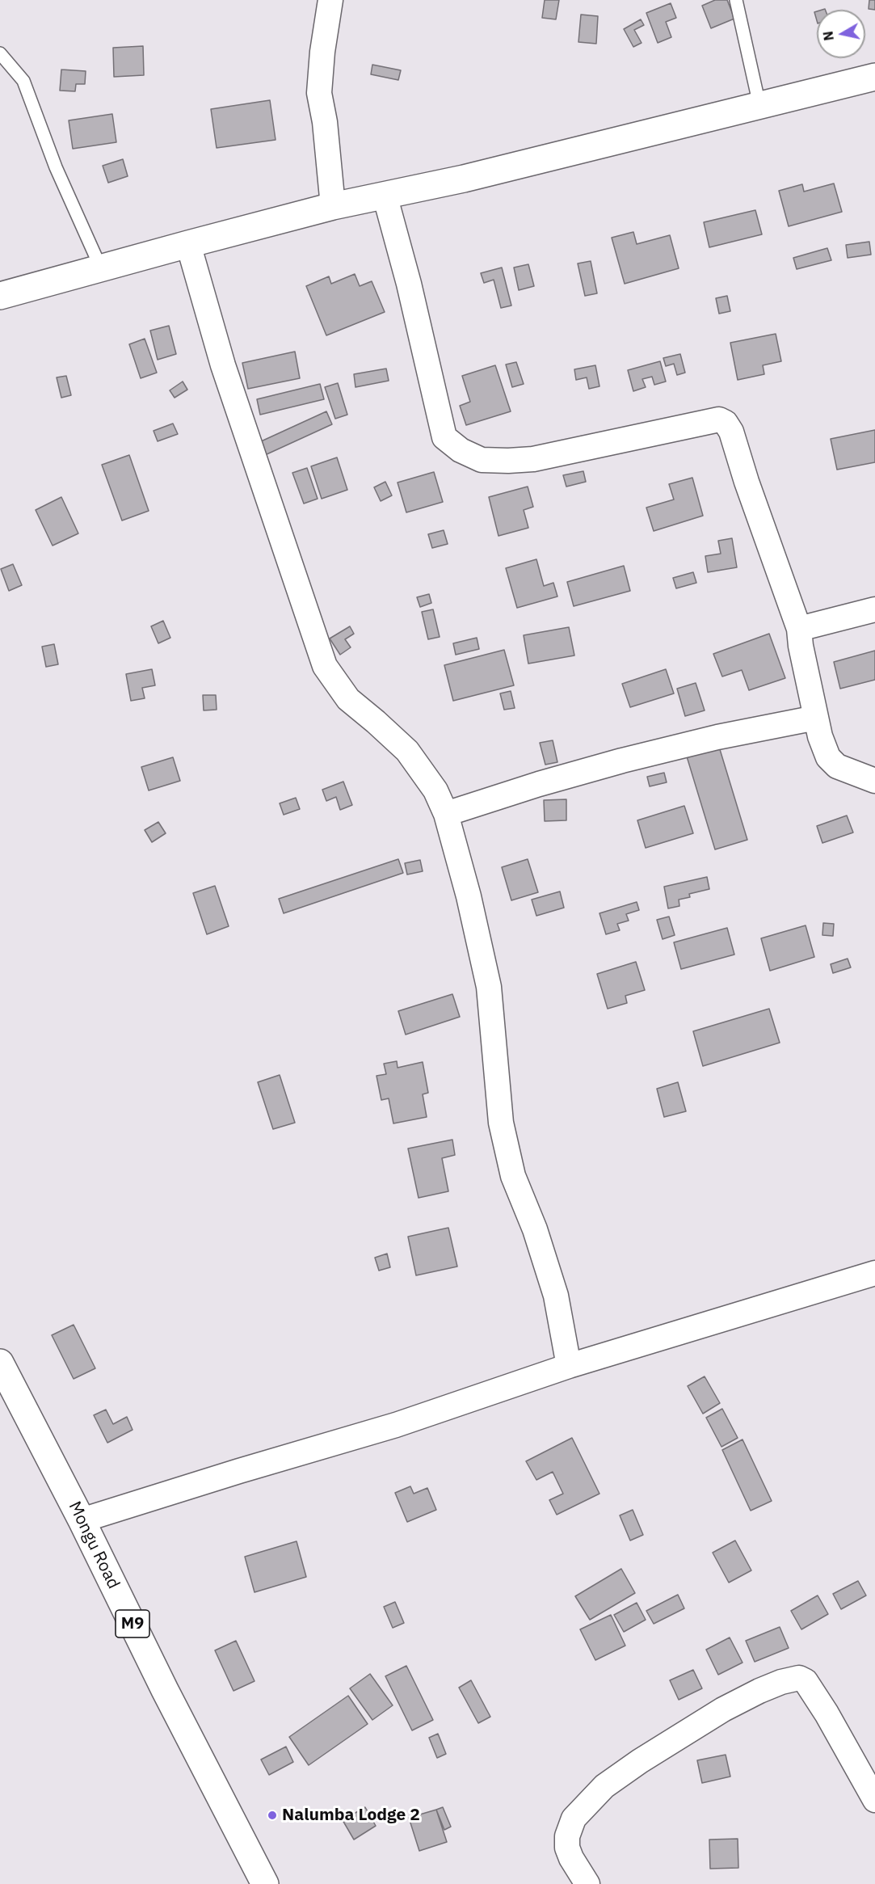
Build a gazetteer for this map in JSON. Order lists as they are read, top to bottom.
{
  "streets": {
    "main road": ["Mongu Road", "M9"]
  },
  "places": ["Nalumba Lodge 2"],
  "north": "left"
}
